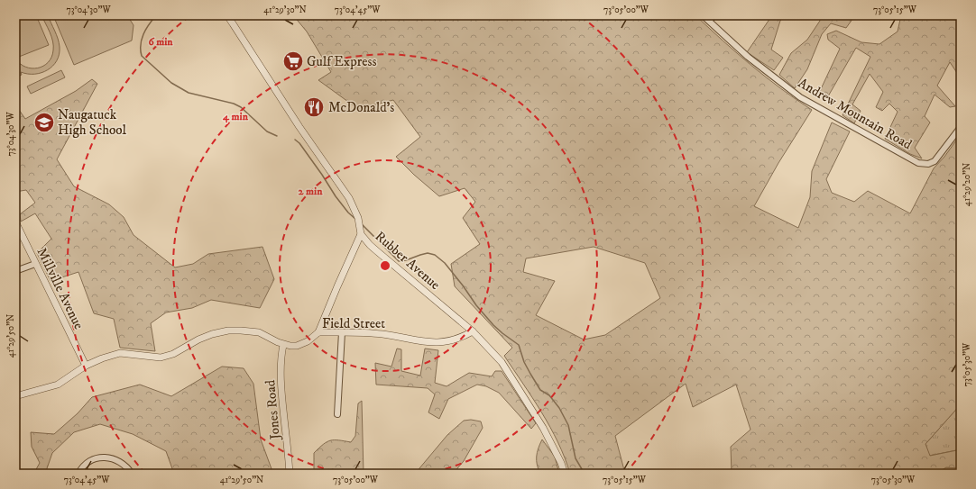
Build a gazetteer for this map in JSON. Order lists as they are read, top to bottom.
{
  "streets": {
    "street": [
      "Andrew Mountain Road",
      "Rubber Avenue",
      "Millville Avenue",
      "Field Street",
      "Jones Road"
    ]
  },
  "crossings": [
    ["Rubber Avenue", "Field Street"],
    ["Millville Avenue", "Field Street"],
    ["Field Street", "Jones Road"]
  ],
  "places": {
    "supermarket": ["Gulf Express"],
    "restaurant": ["McDonald's"],
    "school or university": ["Naugatuck High School"]
  },
  "coordinates": [
    "73°04'30\"W",
    "41°29'30\"N",
    "73°04'45\"W",
    "73°05'00\"W",
    "73°05'15\"W",
    "41°29'20\"N",
    "41°29'50\"N",
    "73°05'30\"W"
  ],
  "rings": ["6 min", "4 min", "2 min"]
}
